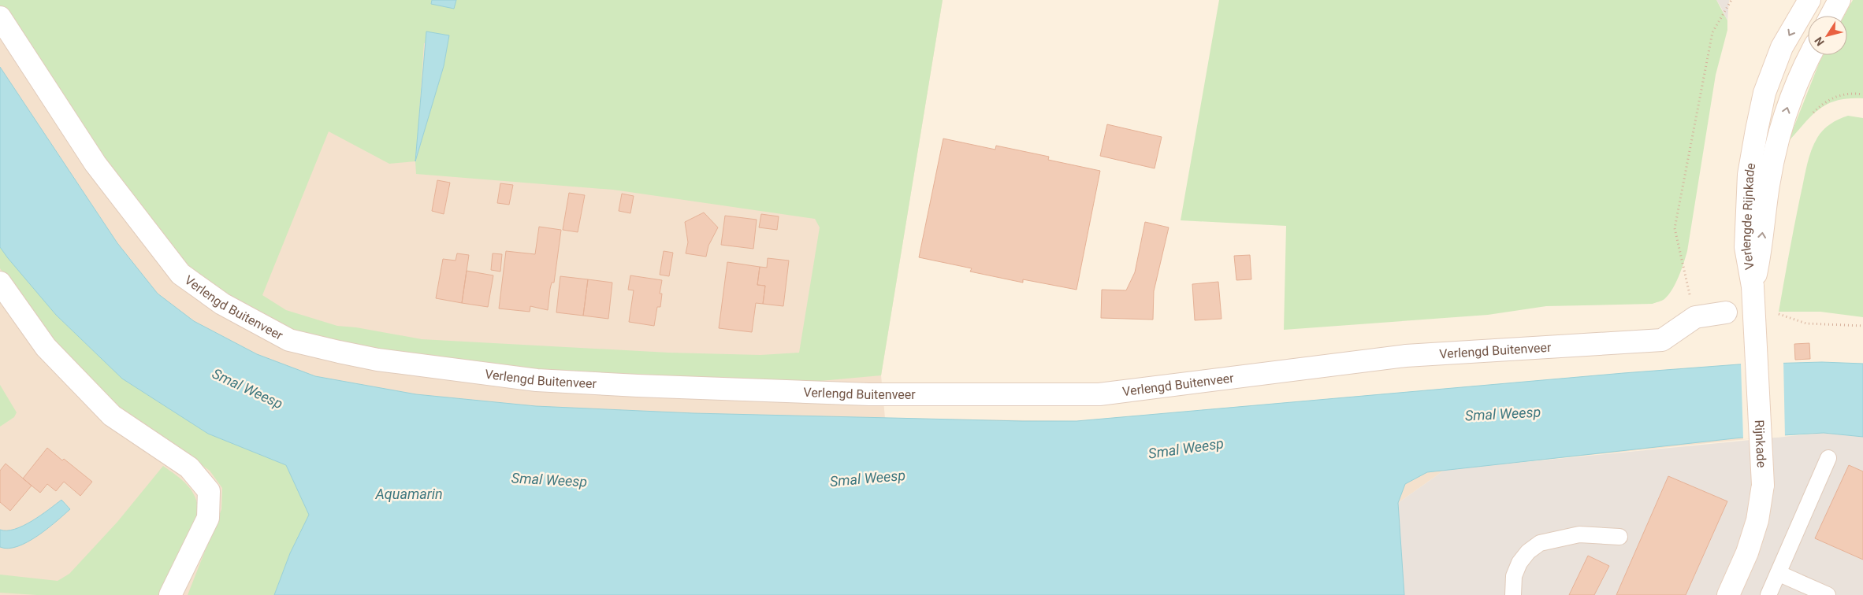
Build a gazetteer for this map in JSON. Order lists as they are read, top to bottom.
{
  "streets": {
    "street": ["Verlengde Rijnkade", "Verlengd Buitenveer", "Rijnkade"]
  },
  "crossings": [
    ["Verlengde Rijnkade", "Rijnkade"]
  ],
  "water": ["Smal Weesp", "Aquamarin"],
  "north": "bottom left"
}
